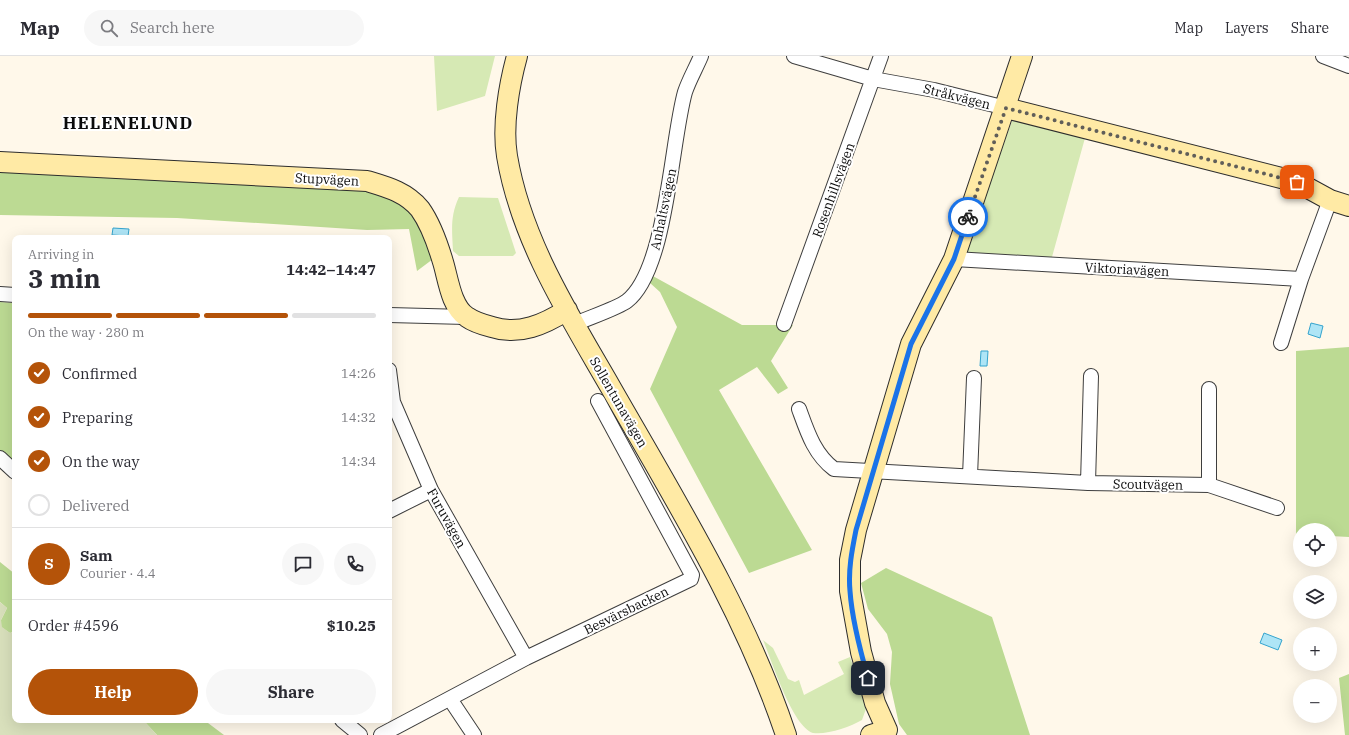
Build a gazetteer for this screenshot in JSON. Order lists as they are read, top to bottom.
{
  "streets": {
    "street": [
      "Stråkvägen",
      "Stupvägen",
      "Rosenhillsvägen",
      "Anhaltsvägen",
      "Viktoriavägen",
      "Sollentunavägen",
      "Scoutvägen",
      "Furuvägen",
      "Besvärsbacken"
    ]
  },
  "crossings": [
    ["Stråkvägen", "Rosenhillsvägen"],
    ["Anhaltsvägen", "Sollentunavägen"],
    ["Furuvägen", "Besvärsbacken"]
  ],
  "districts": ["HELENELUND"],
  "page": {
    "header": "Map",
    "search": "Search here",
    "nav": ["Map", "Layers", "Share"],
    "heading": ["3 min", "Arriving in", "14:42–14:47"],
    "panel": [
      "Sam",
      "Courier · 4.4",
      "Order #4596",
      "$10.25"
    ],
    "bar": "On the way · 280 m",
    "list": [
      ["Confirmed", "14:26"],
      ["Preparing", "14:32"],
      ["On the way", "14:34"],
      "Delivered"
    ],
    "map_buttons": ["+", "−"],
    "round": "S",
    "buttons": ["Help", "Share"]
  }
}
